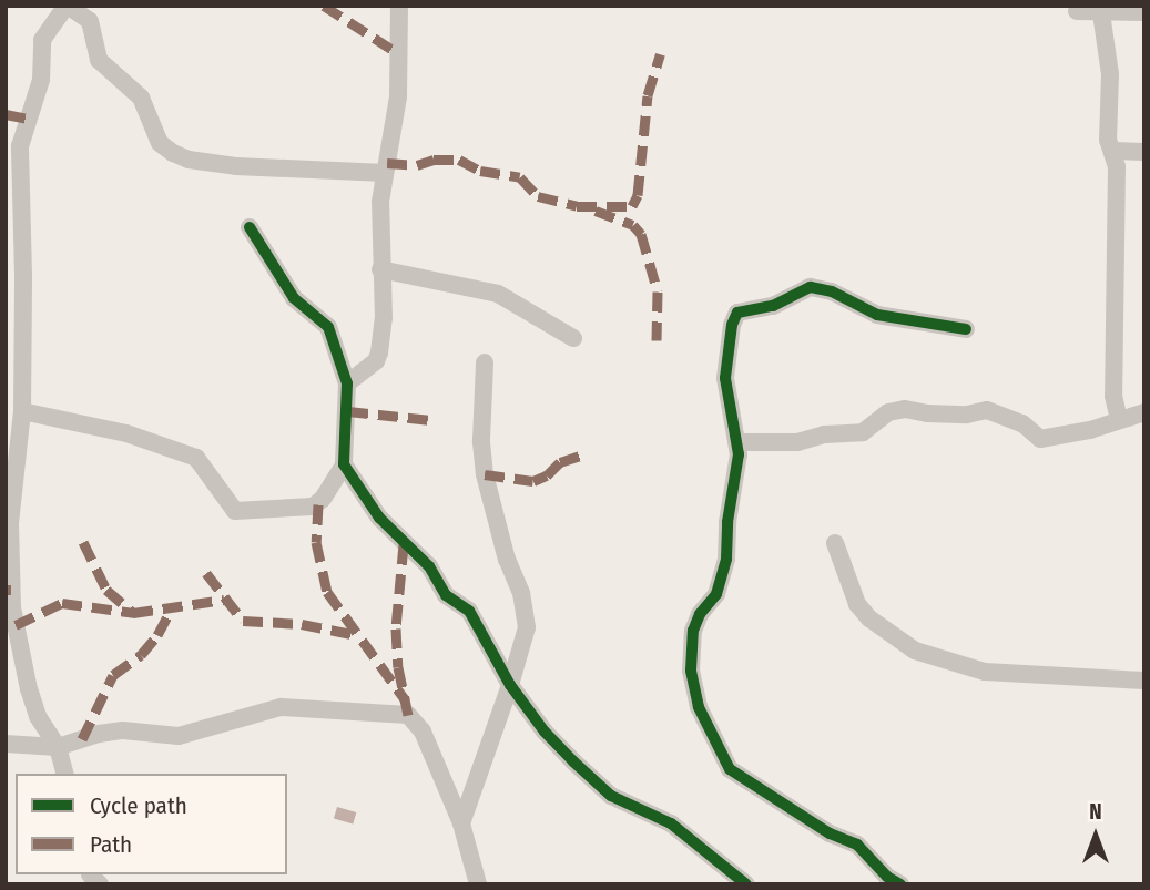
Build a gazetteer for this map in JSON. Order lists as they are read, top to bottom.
{
  "legend": ["Cycle path", "Path"],
  "north": "top"
}
